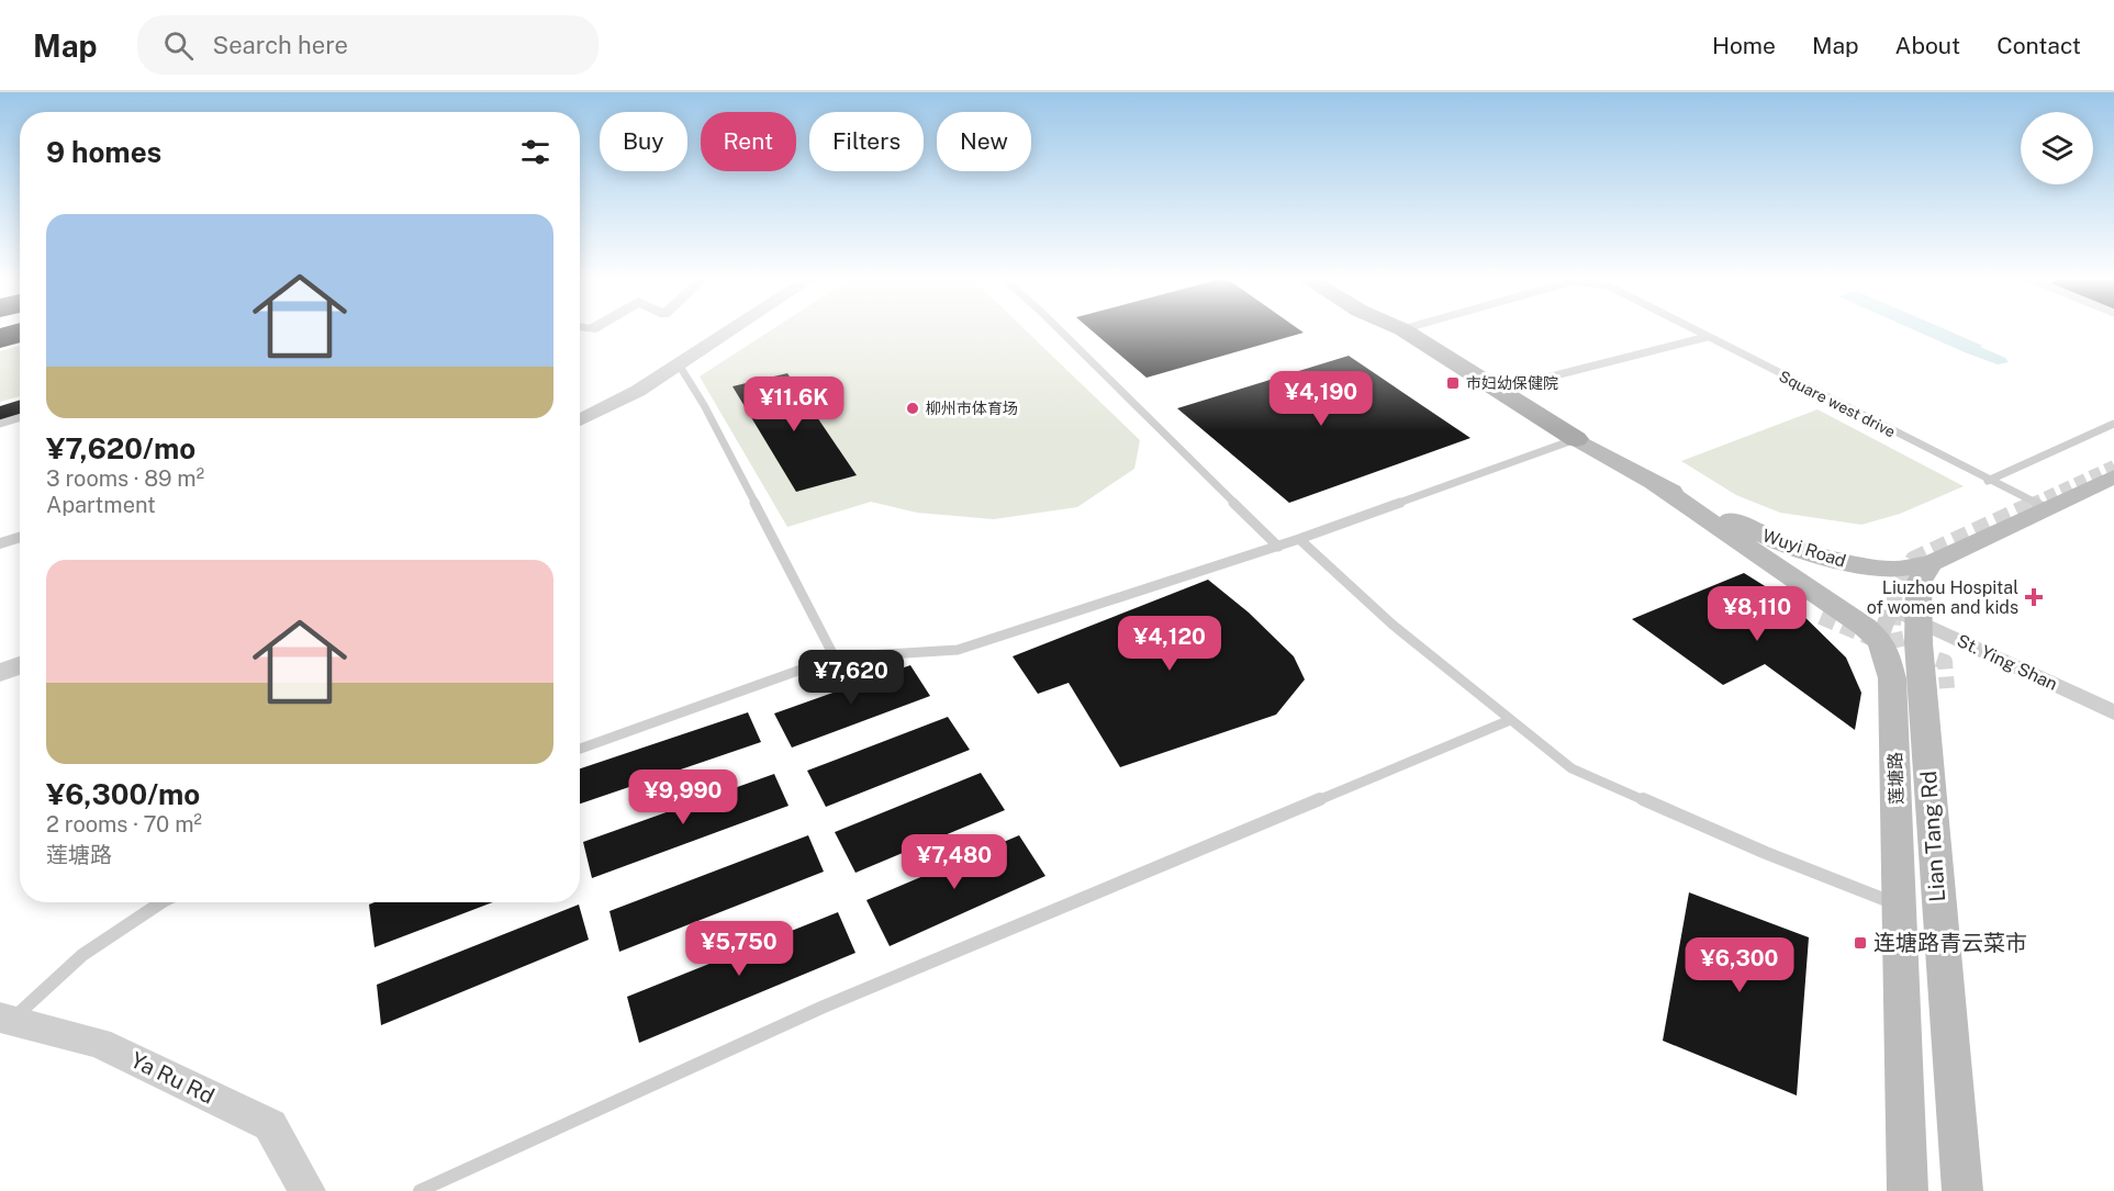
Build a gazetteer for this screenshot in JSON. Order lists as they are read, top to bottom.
{
  "streets": {
    "main road": ["Wuyi Road", "莲塘路", "Lian Tang Rd"],
    "street": ["St. Ying Shan", "Ya Ru Rd"],
    "lane": ["Square west drive"]
  },
  "crossings": [
    ["Square west drive", "Wuyi Road"],
    ["Wuyi Road", "Lian Tang Rd"],
    ["St. Ying Shan", "莲塘路"],
    ["St. Ying Shan", "Lian Tang Rd"]
  ],
  "places": {
    "transit": ["市妇幼保健院", "连塘路青云菜市"],
    "other": ["柳州市体育场"],
    "health": ["Liuzhou Hospital of women and kids"]
  },
  "page": {
    "header": "Map",
    "search": "Search here",
    "nav": [
      "Home",
      "Map",
      "About",
      "Contact"
    ],
    "chip": [
      "Buy",
      "Rent",
      "Filters",
      "New"
    ],
    "heading": "9 homes",
    "list": [
      {
        "name": "¥7,620/mo",
        "note": "3 rooms · 89 m² · Apartment"
      },
      {
        "name": "¥6,300/mo",
        "note": "2 rooms · 70 m² · 莲塘路"
      }
    ],
    "price": [
      "¥4,190",
      "¥11.6K",
      "¥8,110",
      "¥4,120",
      "¥7,620",
      "¥9,990",
      "¥7,480",
      "¥5,750",
      "¥6,300"
    ]
  }
}
